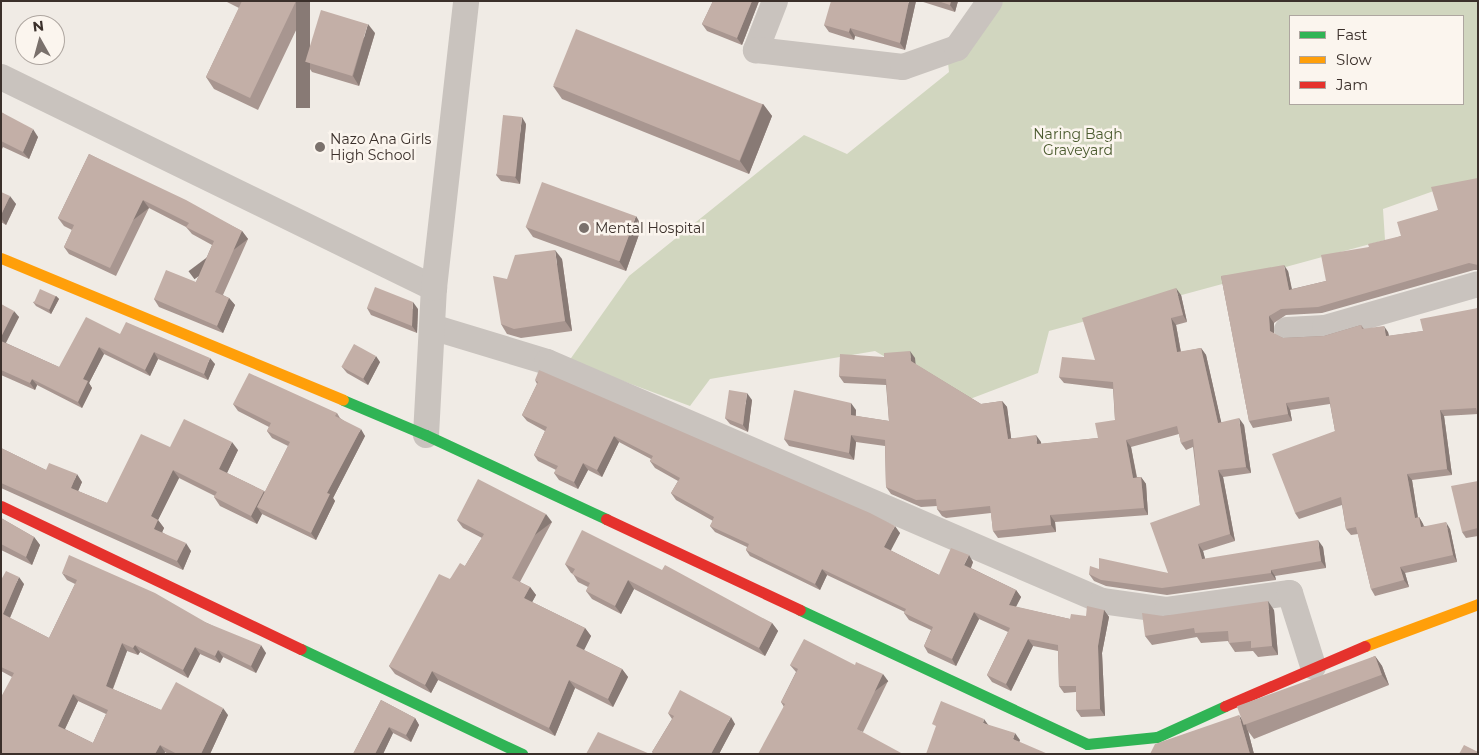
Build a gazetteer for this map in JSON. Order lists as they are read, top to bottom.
{
  "parks": ["Naring Bagh Graveyard"],
  "places": ["Nazo Ana Girls High School", "Mental Hospital"],
  "legend": ["Fast", "Slow", "Jam"],
  "north": "top"
}
